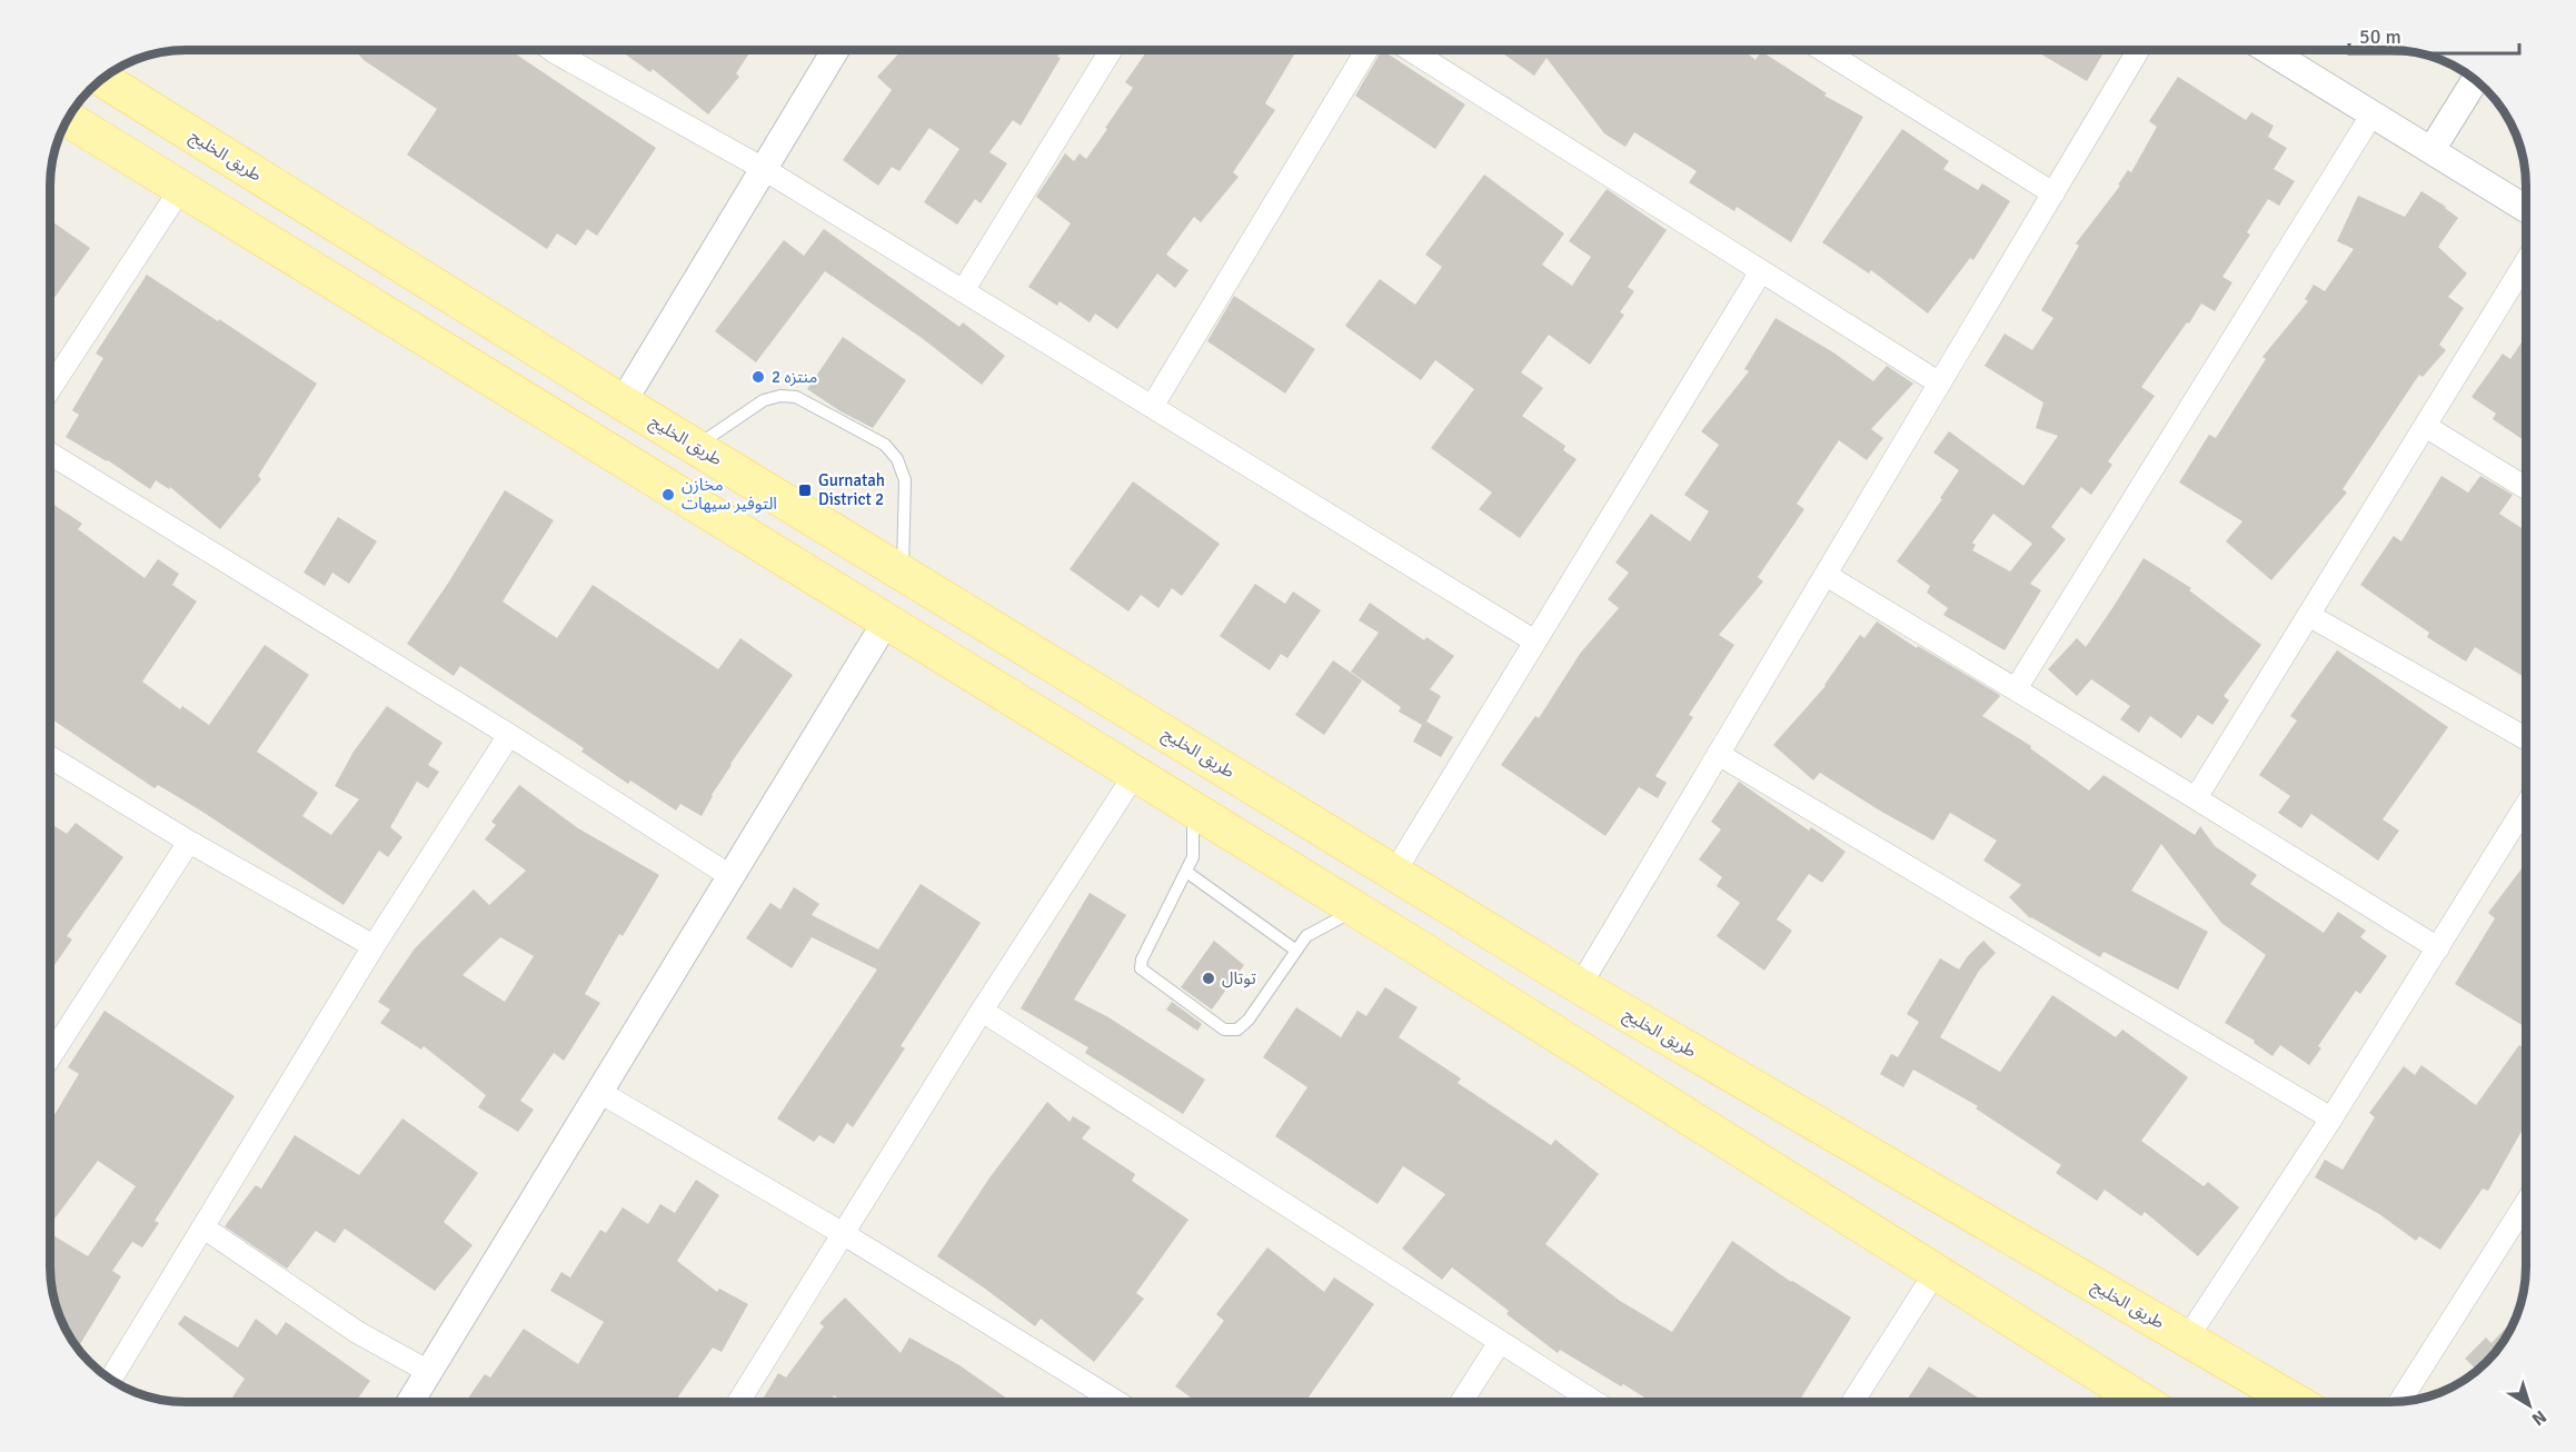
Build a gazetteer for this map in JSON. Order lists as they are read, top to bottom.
{
  "streets": {
    "main road": ["طريق الخليج"]
  },
  "places": {
    "other": ["منتزه 2", "مخازن التوفير سيهات", "توتال"],
    "transit": ["Gurnatah District 2"]
  },
  "scale_bar": "50 m",
  "north": "bottom right"
}
